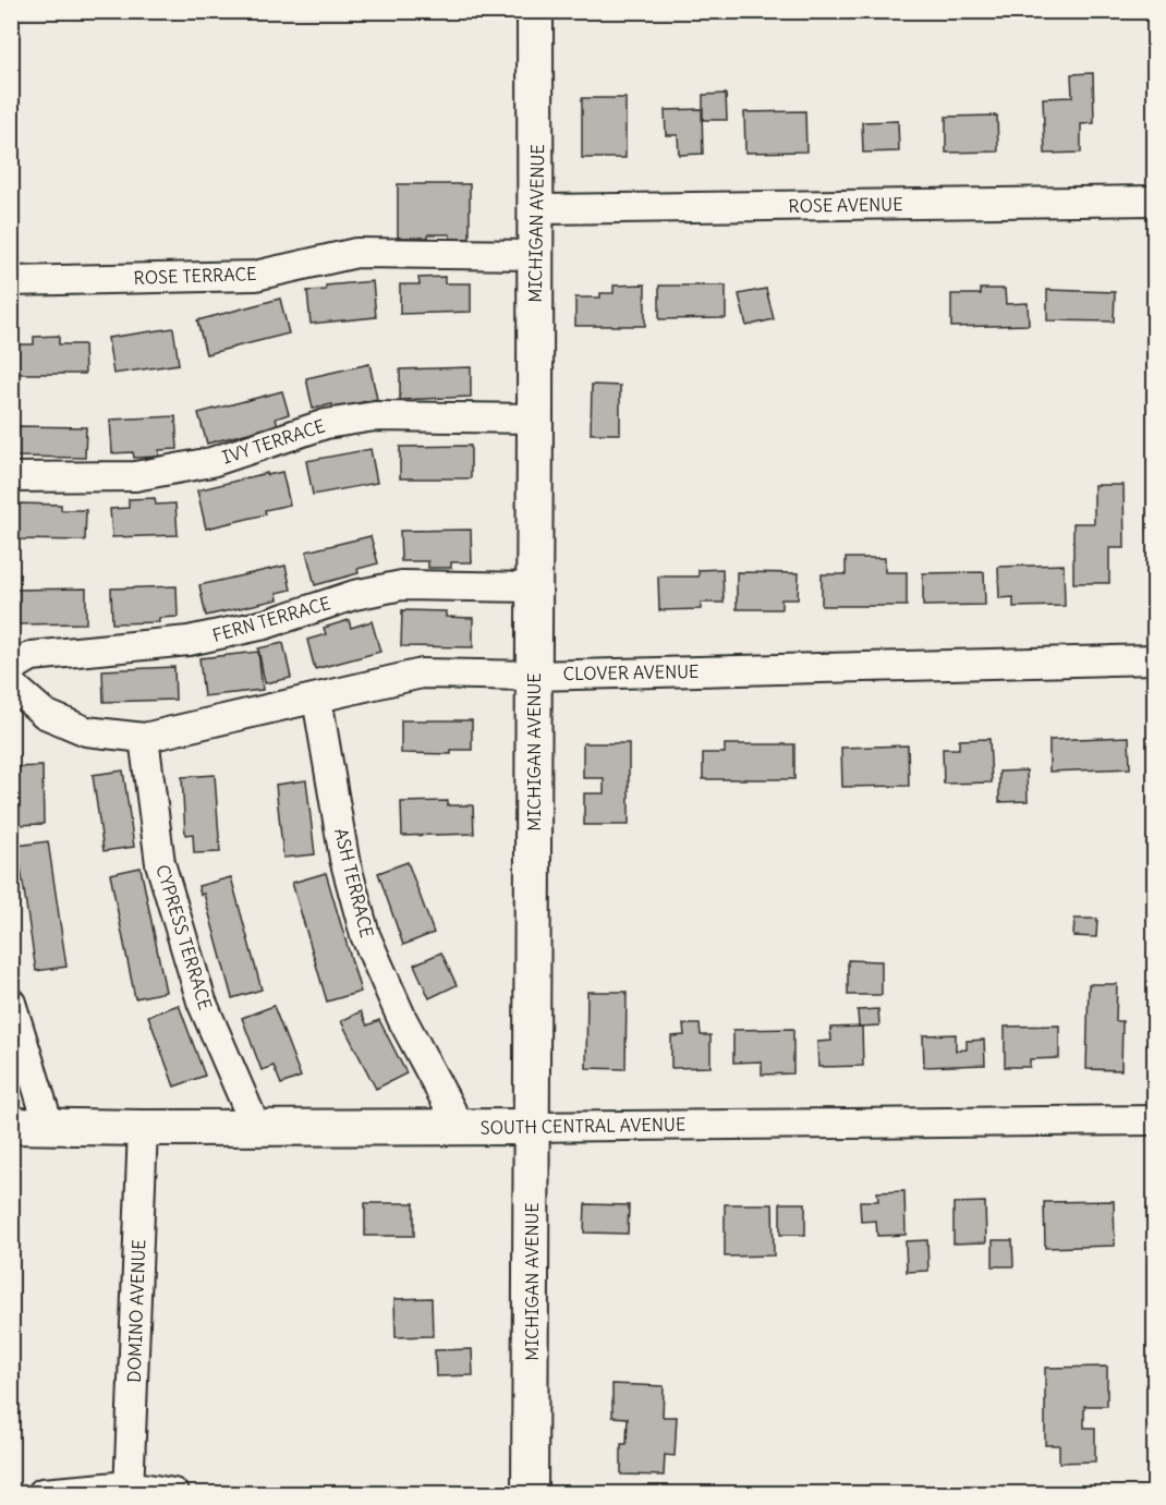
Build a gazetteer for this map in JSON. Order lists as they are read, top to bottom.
{
  "streets": {
    "main road": ["MICHIGAN AVENUE", "SOUTH CENTRAL AVENUE"],
    "street": [
      "ROSE AVENUE",
      "ROSE TERRACE",
      "IVY TERRACE",
      "FERN TERRACE",
      "CLOVER AVENUE",
      "ASH TERRACE",
      "CYPRESS TERRACE",
      "DOMINO AVENUE"
    ]
  },
  "crossings": [
    ["ROSE AVENUE", "MICHIGAN AVENUE"],
    ["MICHIGAN AVENUE", "ROSE TERRACE"],
    ["MICHIGAN AVENUE", "IVY TERRACE"],
    ["MICHIGAN AVENUE", "FERN TERRACE"],
    ["MICHIGAN AVENUE", "CLOVER AVENUE"],
    ["MICHIGAN AVENUE", "SOUTH CENTRAL AVENUE"],
    ["CLOVER AVENUE", "ASH TERRACE"],
    ["CLOVER AVENUE", "CYPRESS TERRACE"],
    ["ASH TERRACE", "SOUTH CENTRAL AVENUE"],
    ["CYPRESS TERRACE", "SOUTH CENTRAL AVENUE"],
    ["SOUTH CENTRAL AVENUE", "DOMINO AVENUE"]
  ]
}
